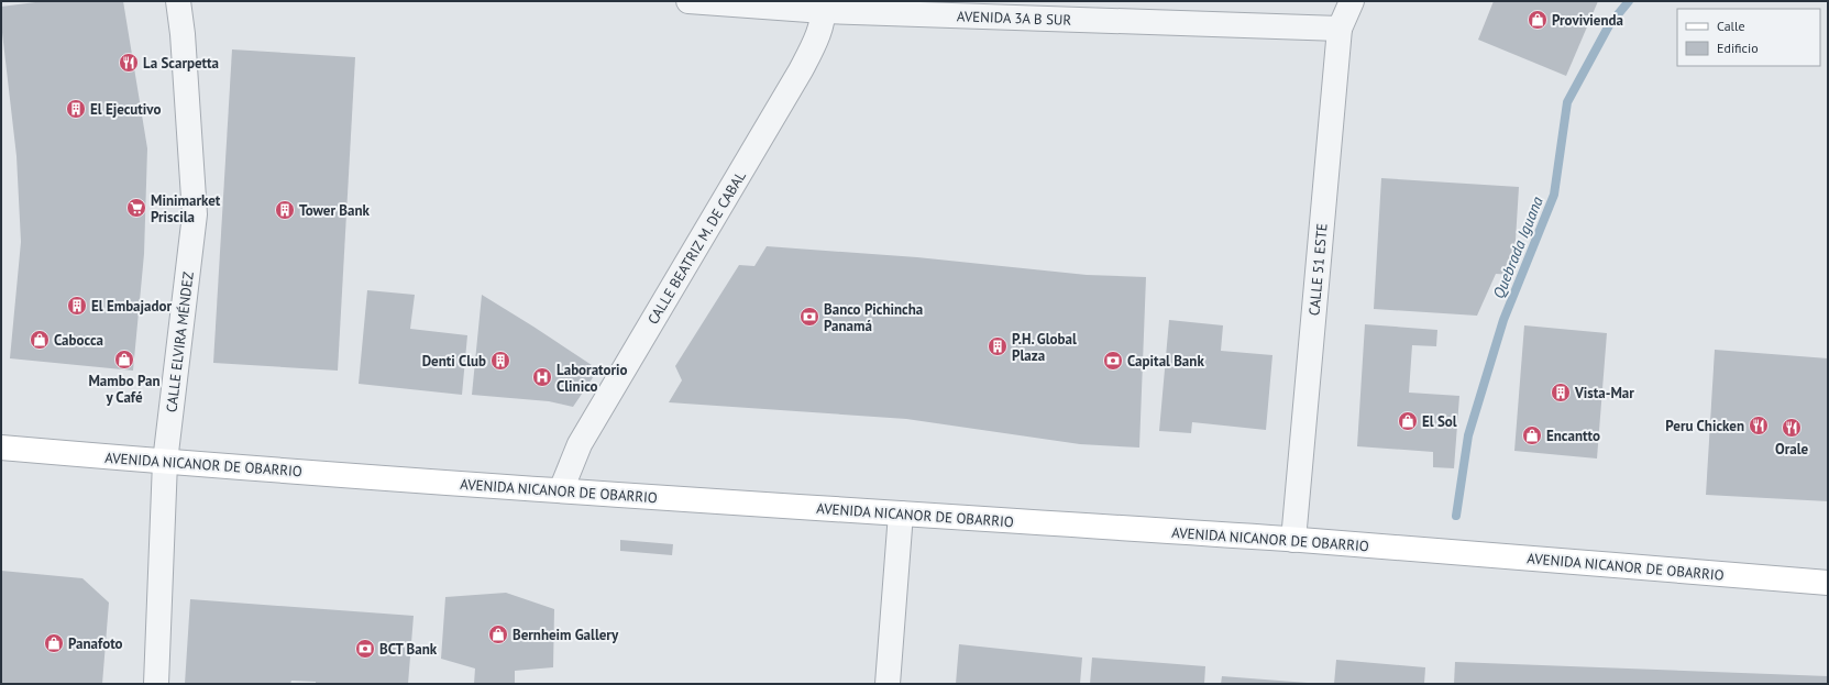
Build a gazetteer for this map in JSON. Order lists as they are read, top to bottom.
{
  "streets": {
    "main road": ["AVENIDA NICANOR DE OBARRIO"],
    "street": [
      "AVENIDA 3A B SUR",
      "CALLE BEATRIZ M. DE CABAL",
      "CALLE 51 ESTE",
      "CALLE ELVIRA MÉNDEZ"
    ]
  },
  "crossings": [
    ["AVENIDA 3A B SUR", "CALLE BEATRIZ M. DE CABAL"],
    ["AVENIDA 3A B SUR", "CALLE 51 ESTE"],
    ["CALLE BEATRIZ M. DE CABAL", "AVENIDA NICANOR DE OBARRIO"],
    ["CALLE 51 ESTE", "AVENIDA NICANOR DE OBARRIO"],
    ["CALLE ELVIRA MÉNDEZ", "AVENIDA NICANOR DE OBARRIO"]
  ],
  "water": ["Quebrada Iguana"],
  "places": {
    "shop": [
      "Provivienda",
      "Cabocca",
      "Mambo Pan y Café",
      "El Sol",
      "Encantto",
      "Bernheim Gallery",
      "Panafoto"
    ],
    "restaurant": ["La Scarpetta", "Peru Chicken", "Orale"],
    "building": [
      "El Ejecutivo",
      "Tower Bank",
      "El Embajador",
      "P.H. Global Plaza",
      "Denti Club",
      "Vista-Mar"
    ],
    "supermarket": ["Minimarket Priscila"],
    "bank": ["Banco Pichincha Panamá", "Capital Bank", "BCT Bank"],
    "hospital": ["Laboratorio Clinico"]
  },
  "legend": ["Calle", "Edificio"]
}
